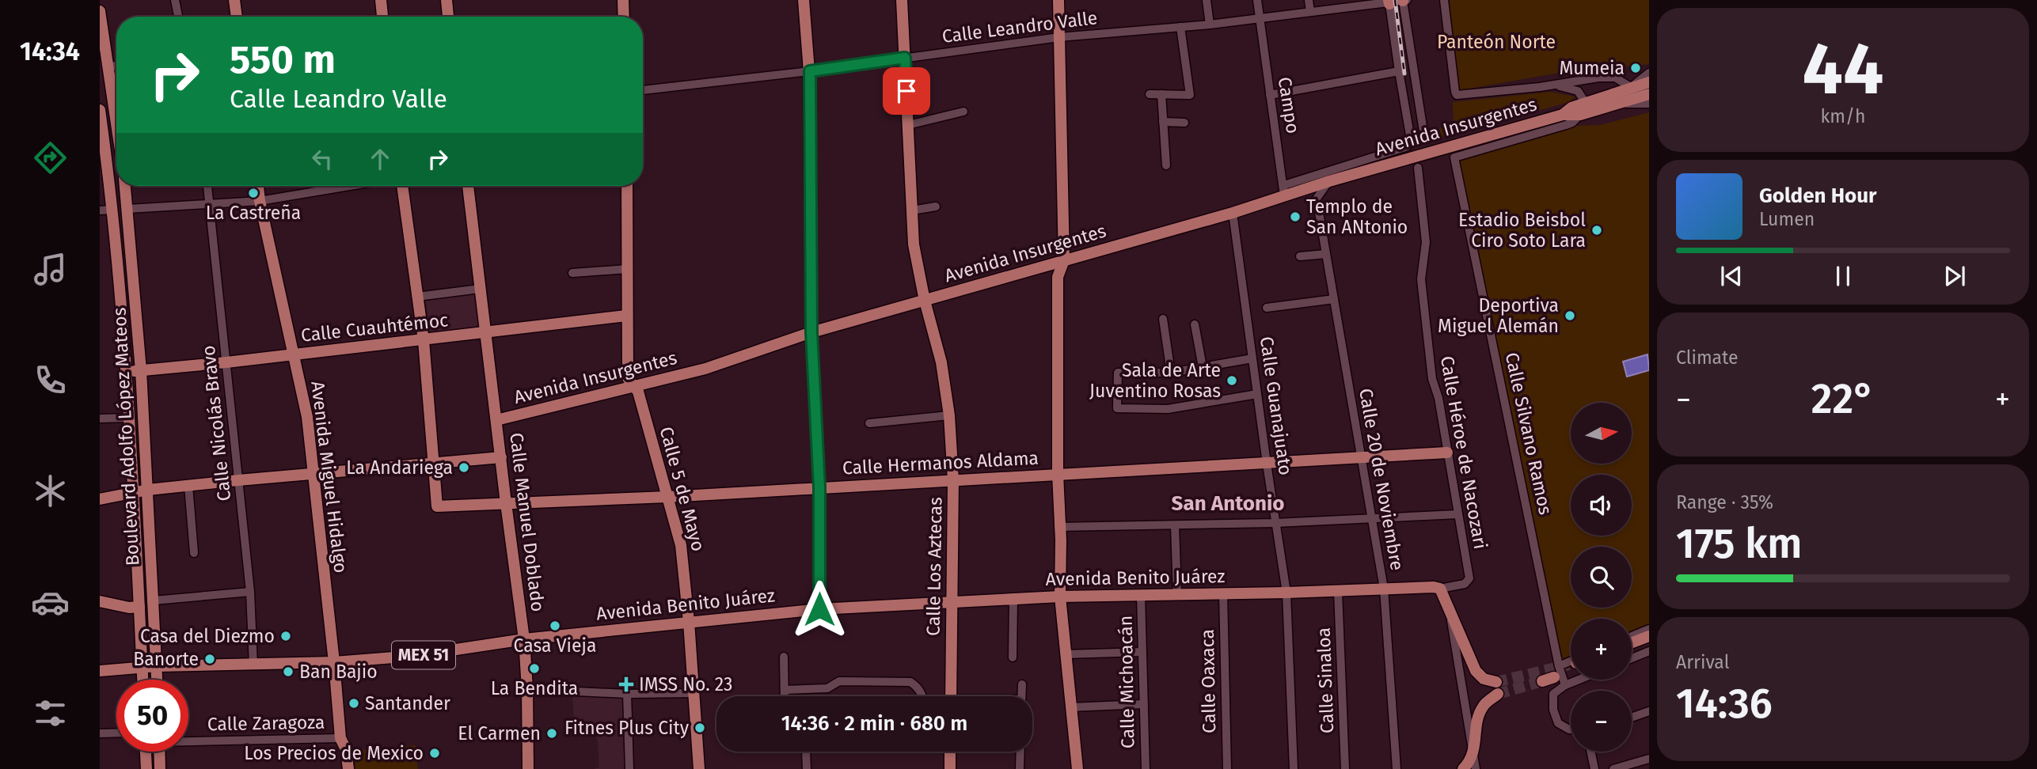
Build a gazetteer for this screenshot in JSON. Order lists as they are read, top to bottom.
{
  "streets": {
    "main road": [
      "Avenida Insurgentes",
      "Calle Cuauhtémoc",
      "Boulevard Adolfo López Mateos",
      "Calle Hermanos Aldama",
      "Avenida Miguel Hidalgo",
      "Calle 5 de Mayo",
      "Calle Manuel Doblado",
      "Calle Los Aztecas",
      "Avenida Benito Juárez",
      "MEX 51"
    ],
    "street": [
      "Calle Leandro Valle",
      "Campo",
      "Calle Guanajuato",
      "Calle Nicolás Bravo",
      "Calle Silvano Ramos",
      "Calle Héroe de Nacozari",
      "Calle 20 de Noviembre",
      "Calle Sinaloa",
      "Calle Oaxaca",
      "Calle Michoacán",
      "Calle Zaragoza"
    ]
  },
  "crossings": [
    ["Calle Leandro Valle", "Campo"],
    ["Calle Leandro Valle", "Calle Los Aztecas"],
    ["Campo", "Avenida Insurgentes"],
    ["Avenida Insurgentes", "Calle Guanajuato"],
    ["Avenida Insurgentes", "Calle 5 de Mayo"],
    ["Avenida Insurgentes", "Calle Manuel Doblado"],
    ["Avenida Insurgentes", "Calle Los Aztecas"],
    ["Calle Cuauhtémoc", "Calle Nicolás Bravo"],
    ["Calle Cuauhtémoc", "Boulevard Adolfo López Mateos"],
    ["Calle Cuauhtémoc", "Avenida Miguel Hidalgo"],
    ["Calle Cuauhtémoc", "Calle 5 de Mayo"],
    ["Calle Cuauhtémoc", "Calle Manuel Doblado"],
    ["Calle Guanajuato", "Calle Hermanos Aldama"],
    ["Calle Guanajuato", "Avenida Benito Juárez"],
    ["Calle Nicolás Bravo", "Avenida Benito Juárez"],
    ["Boulevard Adolfo López Mateos", "Avenida Benito Juárez"],
    ["Boulevard Adolfo López Mateos", "MEX 51"],
    ["Calle Héroe de Nacozari", "Calle Hermanos Aldama"],
    ["Calle Héroe de Nacozari", "Avenida Benito Juárez"],
    ["Calle Hermanos Aldama", "Calle 20 de Noviembre"],
    ["Calle Hermanos Aldama", "Calle 5 de Mayo"],
    ["Calle Hermanos Aldama", "Calle Manuel Doblado"],
    ["Calle Hermanos Aldama", "Calle Los Aztecas"],
    ["Avenida Miguel Hidalgo", "Avenida Benito Juárez"],
    ["Avenida Miguel Hidalgo", "Calle Zaragoza"],
    ["Calle 20 de Noviembre", "Avenida Benito Juárez"],
    ["Calle 5 de Mayo", "Avenida Benito Juárez"],
    ["Calle Manuel Doblado", "Avenida Benito Juárez"],
    ["Calle Los Aztecas", "Avenida Benito Juárez"],
    ["Avenida Benito Juárez", "MEX 51"],
    ["Avenida Benito Juárez", "Calle Sinaloa"],
    ["Avenida Benito Juárez", "Calle Oaxaca"],
    ["Avenida Benito Juárez", "Calle Michoacán"]
  ],
  "districts": ["San Antonio"],
  "parks": ["Panteón Norte"],
  "places": {
    "other": [
      "Mumeia",
      "La Castreña",
      "Templo de San ANtonio",
      "Estadio Beisbol Ciro Soto Lara",
      "Deportiva Miguel Alemán",
      "Sala de Arte Juventino Rosas",
      "La Andariega",
      "Casa Vieja",
      "Casa del Diezmo",
      "Banorte",
      "La Bendita",
      "Ban Bajio",
      "Santander",
      "Fitnes Plus City",
      "El Carmen",
      "Los Precios de Mexico"
    ],
    "health": ["IMSS No. 23"]
  },
  "north": "right",
  "page": {
    "tabs": "14:34",
    "tile": [
      ["44", "km/h"],
      "Climate",
      ["Range · 35%", "175 km"],
      ["Arrival", "14:36"]
    ],
    "turn": ["550 m", "Calle Leandro Valle"],
    "song": ["Golden Hour", "Lumen"],
    "heat": ["−", "22°", "+"],
    "map_buttons": ["+", "−"],
    "limit": "50",
    "trip": "14:36 · 2 min · 680 m"
  }
}
